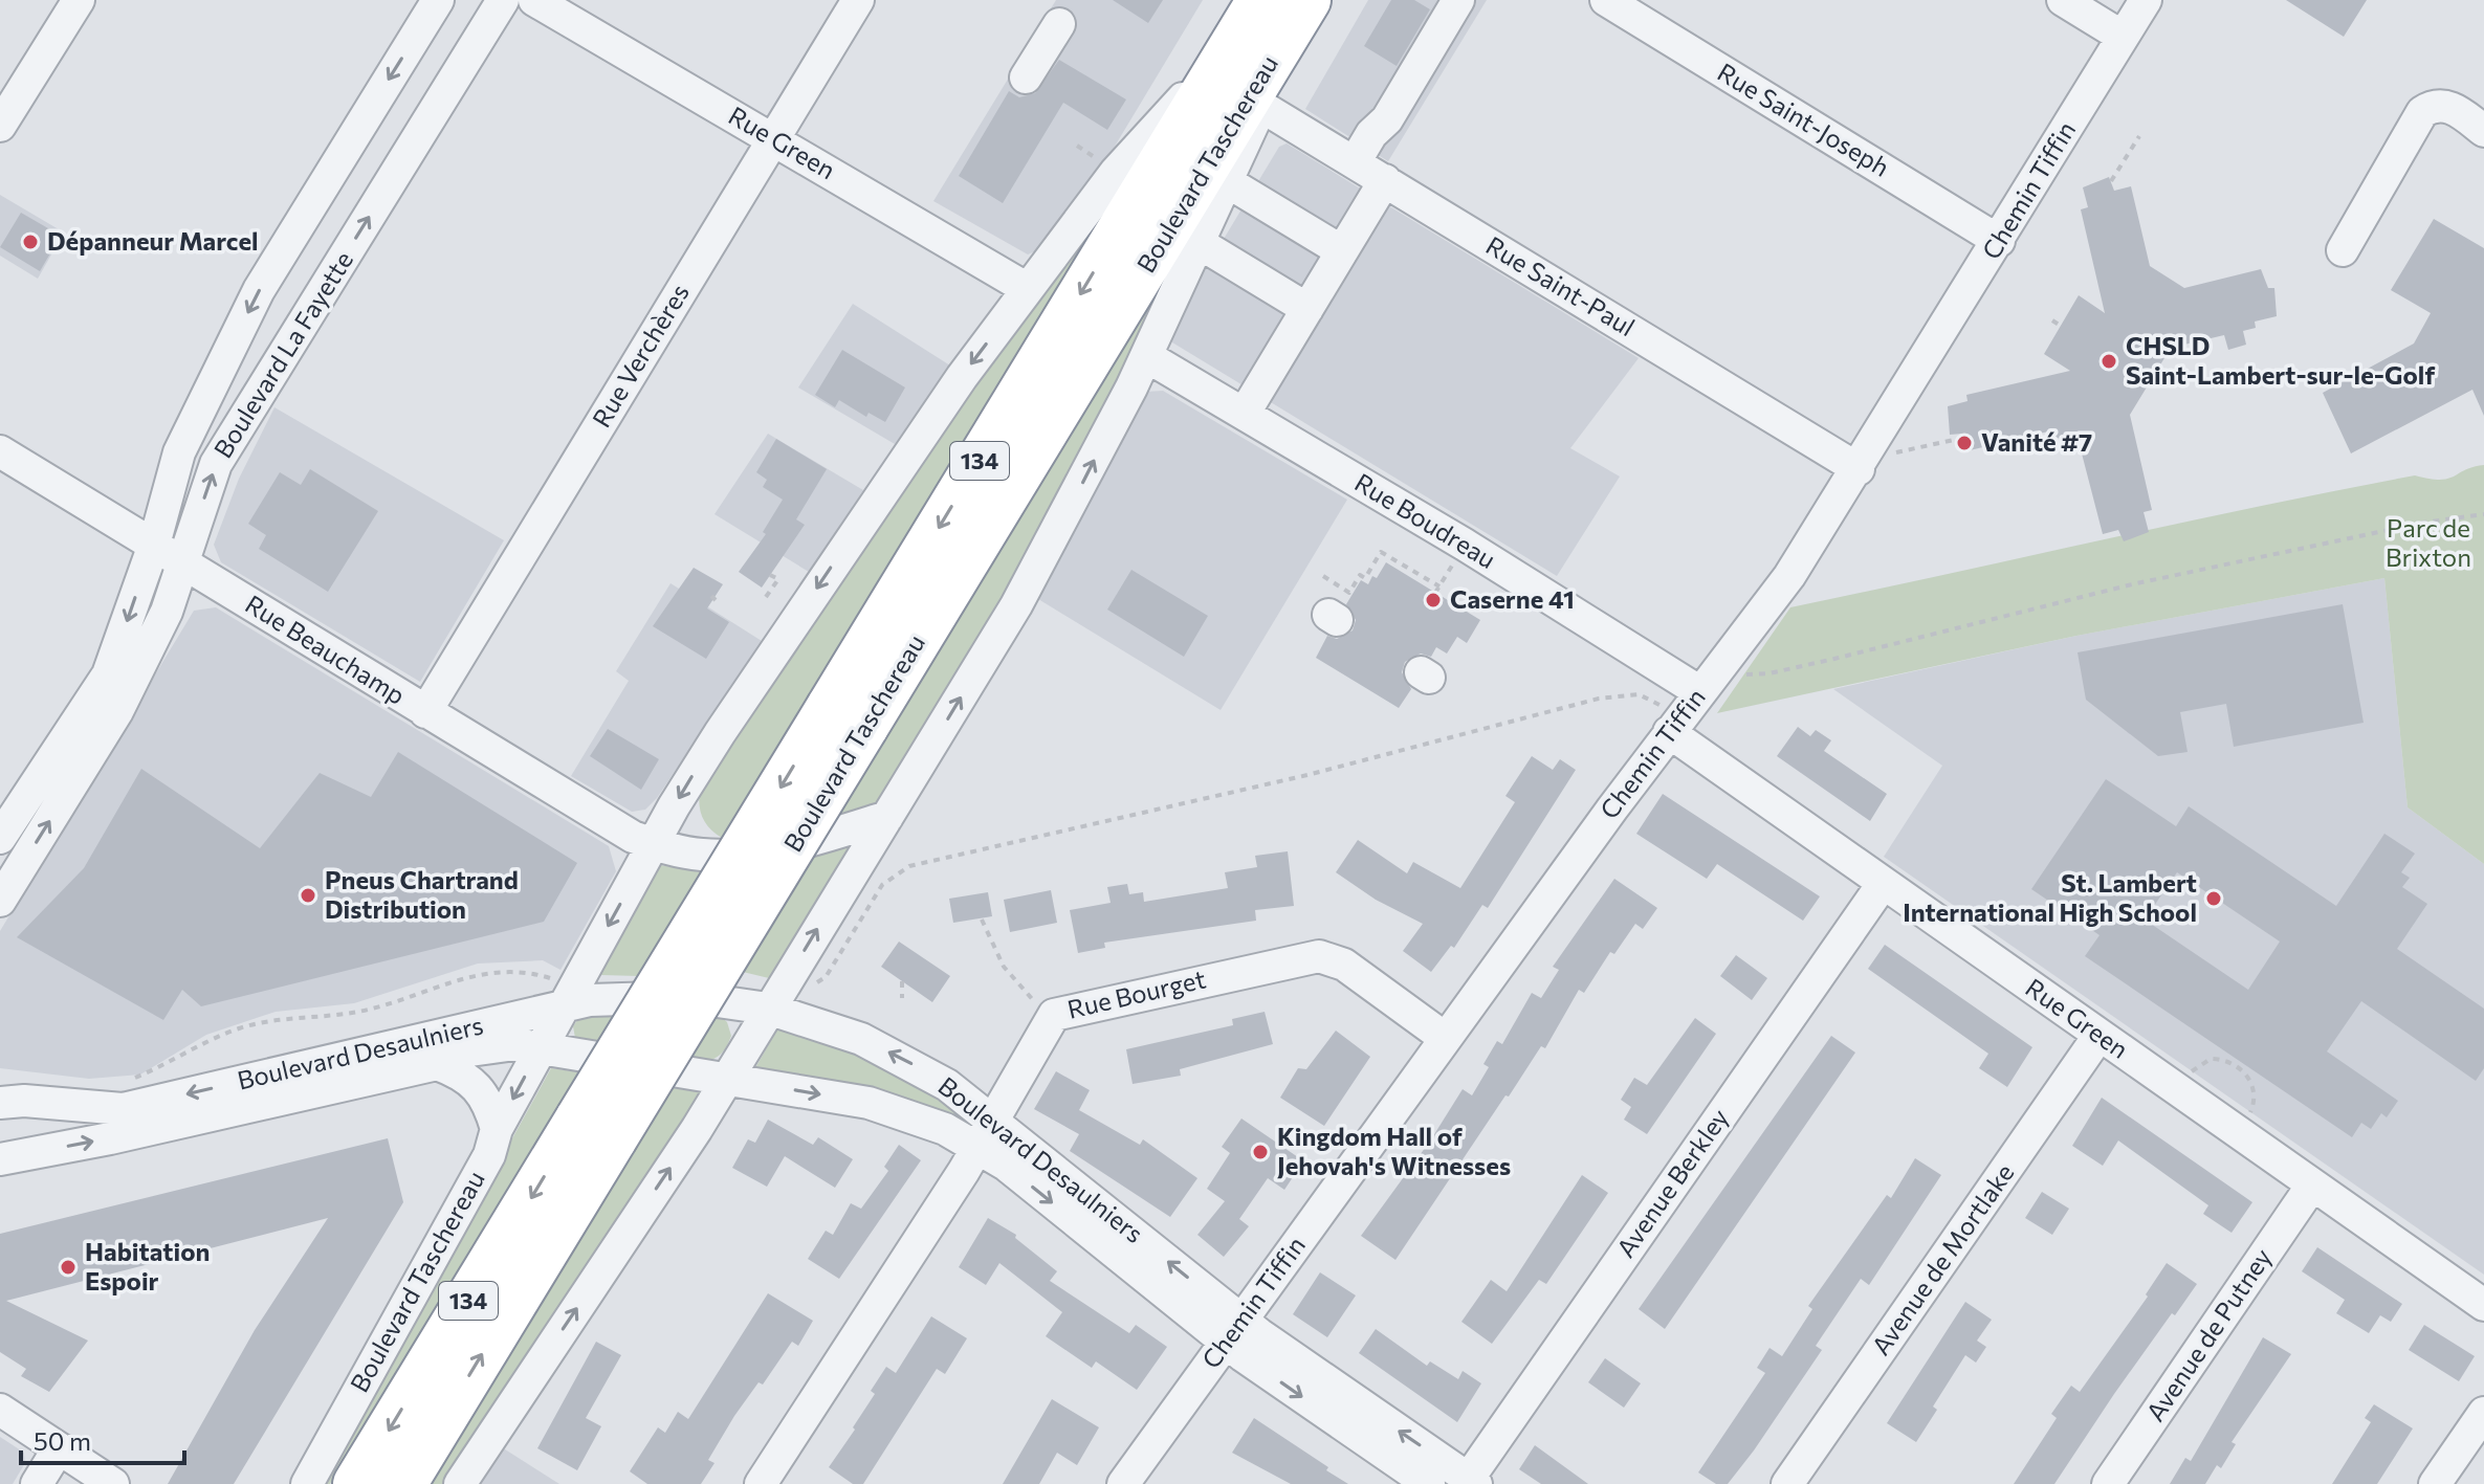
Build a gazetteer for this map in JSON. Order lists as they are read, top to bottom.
{
  "streets": {
    "highway": ["Boulevard Taschereau", "134"],
    "street": [
      "Rue Saint-Joseph",
      "Rue Green",
      "Chemin Tiffin",
      "Rue Saint-Paul",
      "Boulevard La Fayette",
      "Rue Verchères",
      "Rue Boudreau",
      "Rue Beauchamp",
      "Rue Bourget",
      "Boulevard Desaulniers",
      "Avenue Berkley",
      "Avenue de Mortlake",
      "Avenue de Putney"
    ]
  },
  "crossings": [
    ["Rue Saint-Joseph", "Chemin Tiffin"],
    ["Rue Green", "Boulevard Taschereau"],
    ["Rue Green", "Chemin Tiffin"],
    ["Rue Green", "Rue Verchères"],
    ["Rue Green", "Avenue Berkley"],
    ["Rue Green", "Avenue de Mortlake"],
    ["Rue Green", "Avenue de Putney"],
    ["Boulevard Taschereau", "Rue Saint-Paul"],
    ["Boulevard Taschereau", "Rue Boudreau"],
    ["Boulevard Taschereau", "Rue Beauchamp"],
    ["Boulevard Taschereau", "Boulevard Desaulniers"],
    ["Chemin Tiffin", "Rue Saint-Paul"],
    ["Chemin Tiffin", "Rue Boudreau"],
    ["Chemin Tiffin", "Rue Bourget"],
    ["Chemin Tiffin", "Boulevard Desaulniers"],
    ["Boulevard La Fayette", "Rue Beauchamp"],
    ["Rue Verchères", "Rue Beauchamp"],
    ["Rue Bourget", "Boulevard Desaulniers"],
    ["Boulevard Desaulniers", "Avenue Berkley"]
  ],
  "parks": ["Parc de Brixton"],
  "places": [
    "Dépanneur Marcel",
    "CHSLD Saint-Lambert-sur-le-Golf",
    "Vanité #7",
    "Caserne 41",
    "Pneus Chartrand Distribution",
    "St. Lambert International High School",
    "Kingdom Hall of Jehovah's Witnesses",
    "Habitation Espoir"
  ],
  "scale_bar": "50 m"
}
